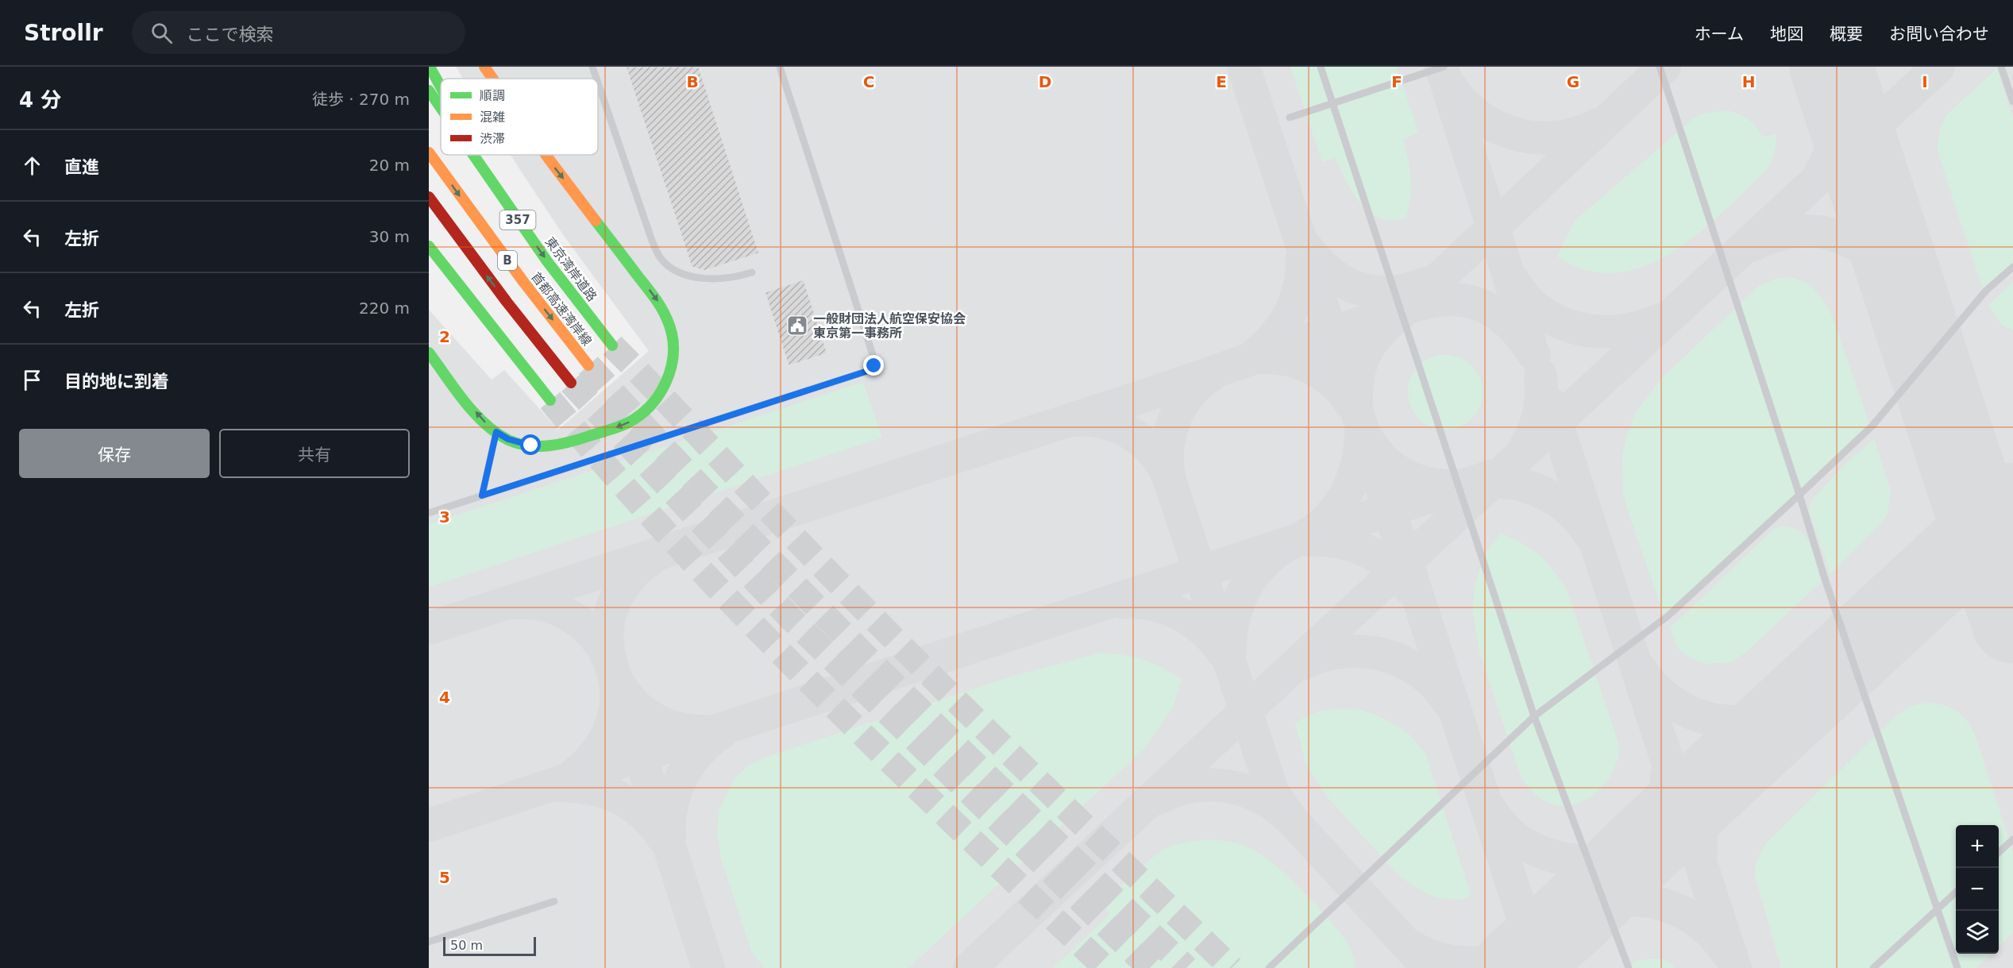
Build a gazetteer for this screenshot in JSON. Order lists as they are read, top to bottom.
{
  "streets": {
    "main road": [
      "357",
      "B",
      "東京湾岸道路",
      "首都高速湾岸線"
    ]
  },
  "places": {
    "public building": ["一般財団法人航空保安協会 東京第一事務所"]
  },
  "legend": ["順調", "混雑", "渋滞"],
  "scale_bar": "50 m",
  "page": {
    "header": "Strollr",
    "search": "ここで検索",
    "nav": [
      "ホーム",
      "地図",
      "概要",
      "お問い合わせ"
    ],
    "heading": ["4 分", "徒歩 · 270 m"],
    "list": [
      ["直進", "20 m"],
      ["左折", "30 m"],
      ["左折", "220 m"],
      "目的地に到着"
    ],
    "buttons": ["保存", "共有"],
    "map_buttons": ["+", "−"],
    "scale": "50 m"
  },
  "grid": {
    "columns": [
      "B",
      "C",
      "D",
      "E",
      "F",
      "G",
      "H",
      "I"
    ],
    "rows": [
      "2",
      "3",
      "4",
      "5"
    ]
  }
}
